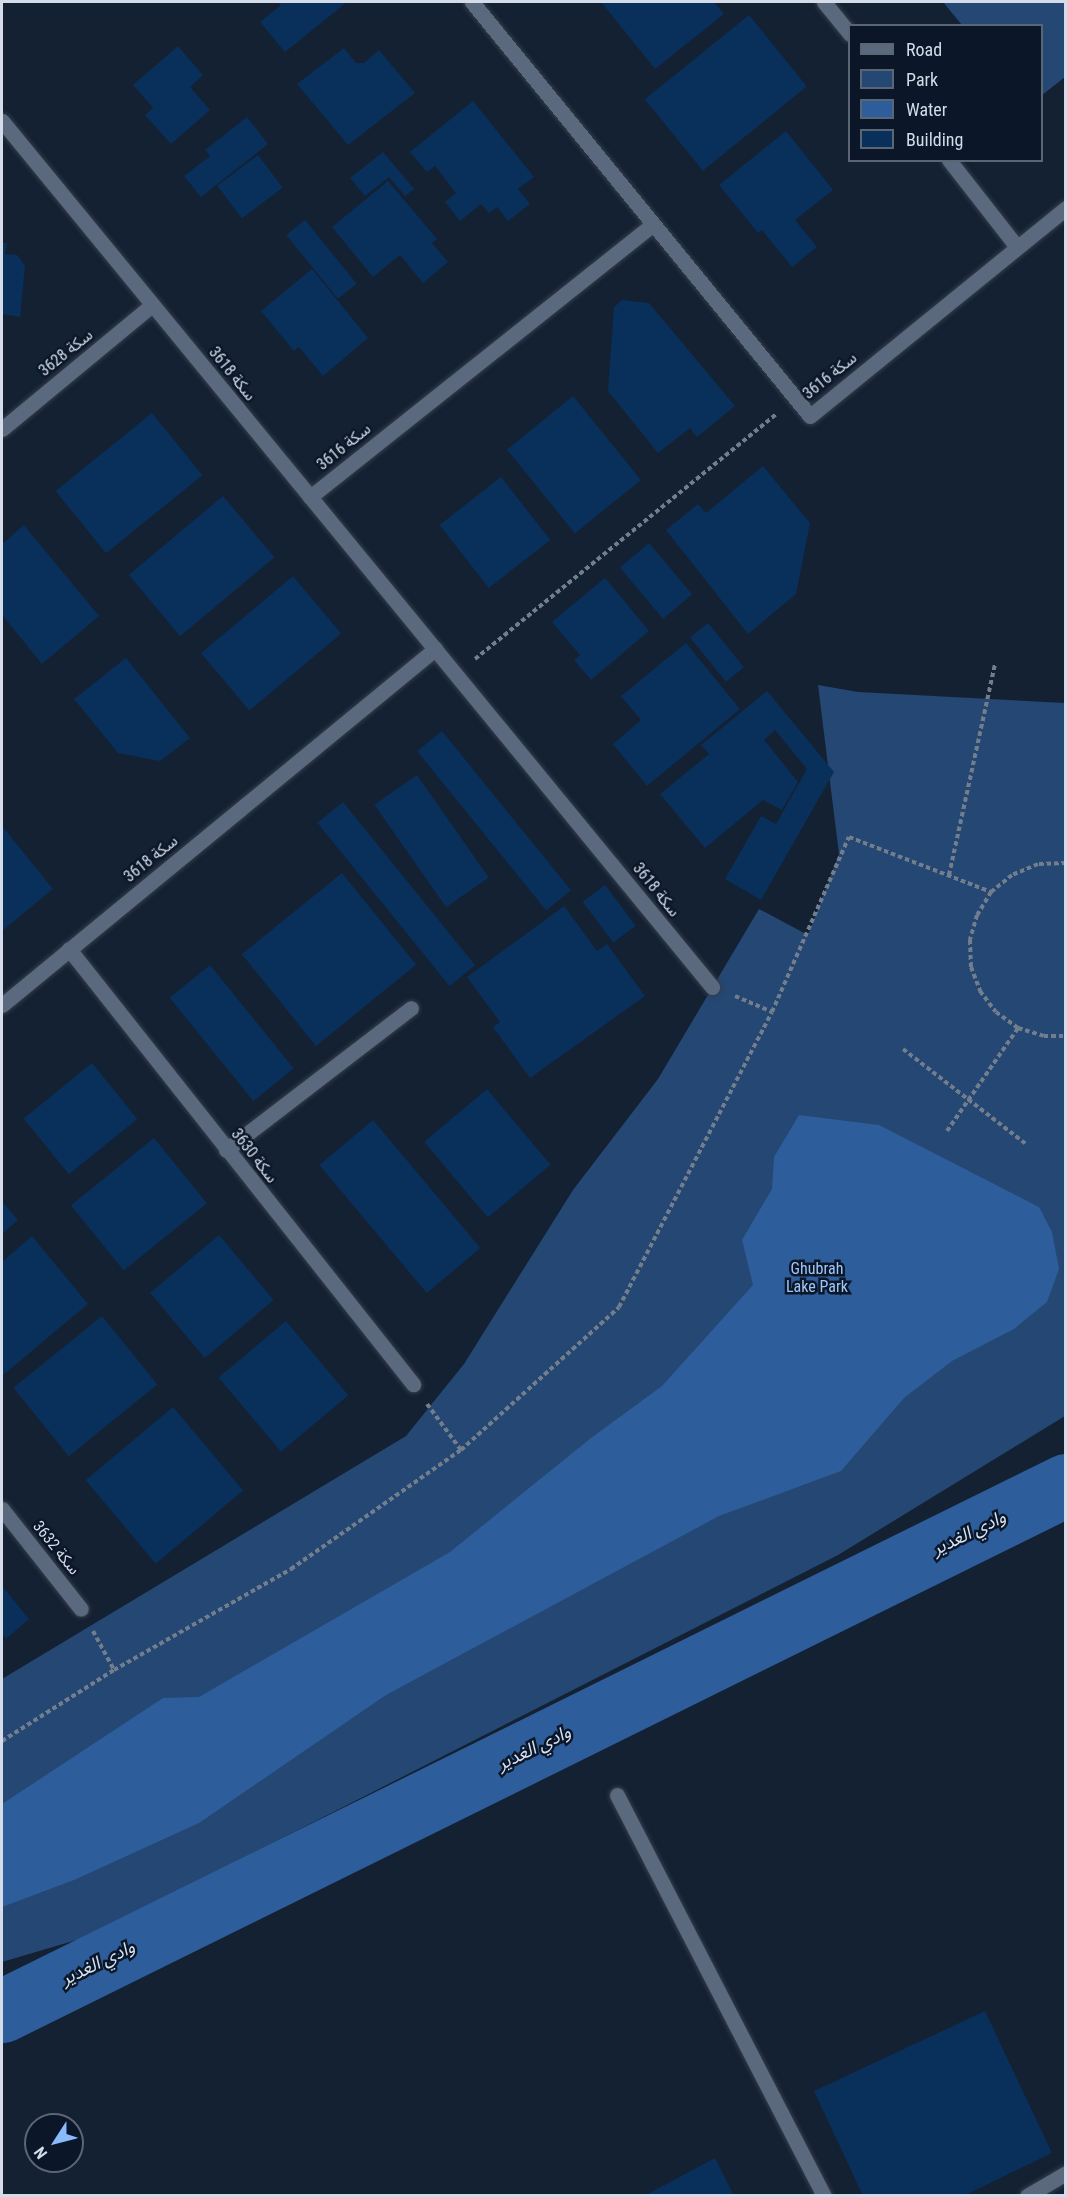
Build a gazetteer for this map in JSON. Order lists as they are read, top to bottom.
{
  "streets": {
    "street": [
      "سكة 3628",
      "سكة 3618",
      "سكة 3616",
      "سكة 3630",
      "سكة 3632"
    ]
  },
  "crossings": [
    ["سكة 3628", "سكة 3618"],
    ["سكة 3618", "سكة 3616"],
    ["سكة 3618", "سكة 3630"]
  ],
  "water": ["وادي الغدير"],
  "parks": ["Ghubrah Lake Park"],
  "legend": [
    "Road",
    "Park",
    "Water",
    "Building"
  ],
  "north": "bottom left"
}
